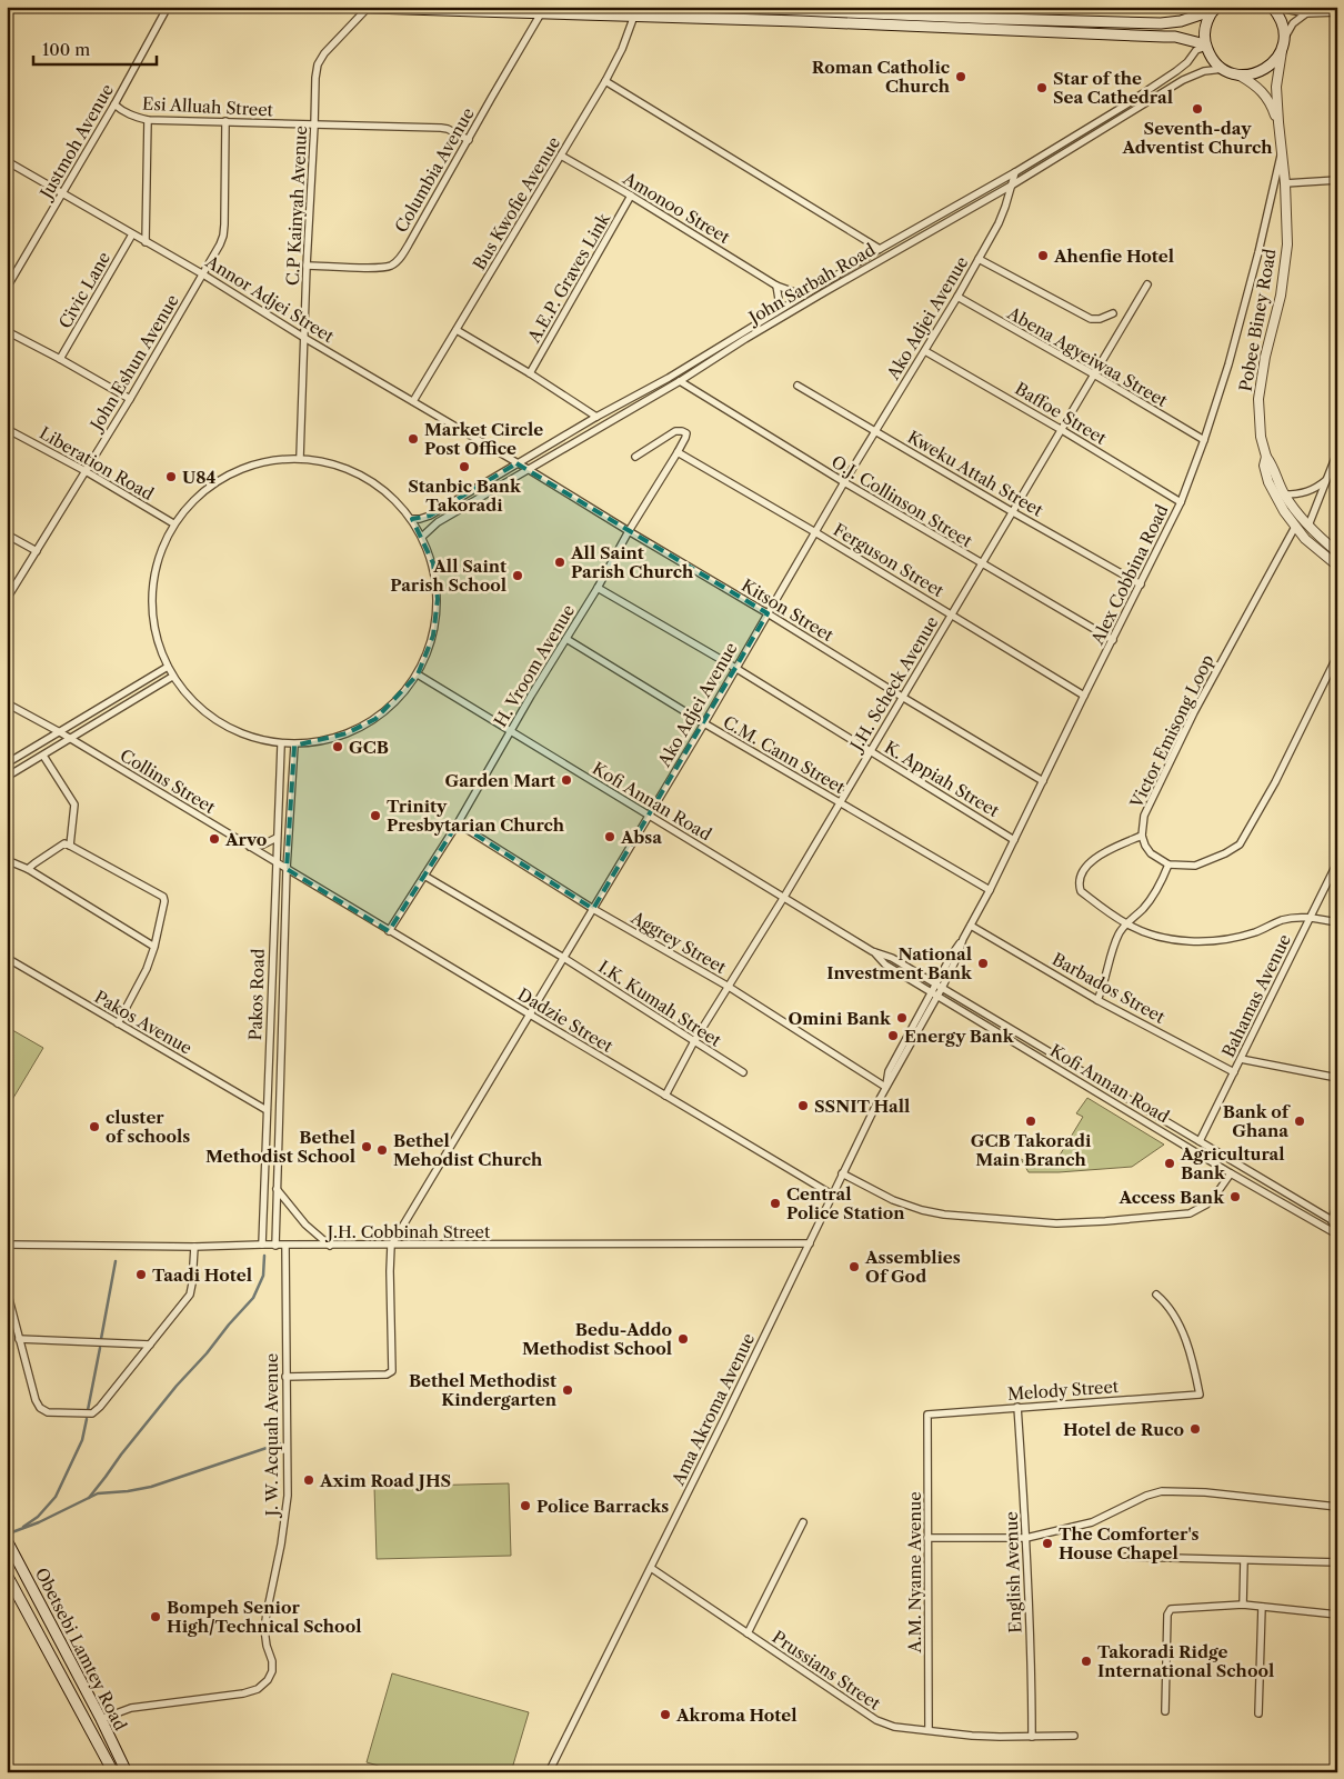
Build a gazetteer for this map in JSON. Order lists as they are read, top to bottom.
{
  "streets": {
    "main road": ["Obetsebi Lamtey Road"],
    "street": [
      "Esi Alluah Street",
      "Justmoh Avenue",
      "Columbia Avenue",
      "Bus Kwofie Avenue",
      "C.P Kainyah Avenue",
      "Amonoo Street",
      "A.E.P. Graves Link",
      "John Sarbah Road",
      "Civic Lane",
      "Annor Adjei Street",
      "Ako Adjei Avenue",
      "Pobee Biney Road",
      "Abena Agyeiwaa Street",
      "John Eshun Avenue",
      "Baffoe Street",
      "Liberation Road",
      "Kweku Attah Street",
      "O.J. Collinson Street",
      "Ferguson Street",
      "Alex Cobbina Road",
      "Kitson Street",
      "H. Vroom Avenue",
      "J.H. Scheck Avenue",
      "Victor Emisong Loop",
      "C.M. Cann Street",
      "K. Appiah Street",
      "Collins Street",
      "Kofi Annan Road",
      "Aggrey Street",
      "Barbados Street",
      "Pakos Road",
      "Bahamas Avenue",
      "I.K. Kumah Street",
      "Dadzie Street",
      "Pakos Avenue",
      "J.H. Cobbinah Street",
      "Melody Street",
      "Ama Akroma Avenue",
      "J. W. Acquah Avenue",
      "A.M. Nyame Avenue",
      "English Avenue",
      "Prussians Street"
    ]
  },
  "crossings": [
    ["Esi Alluah Street", "Justmoh Avenue"],
    ["Esi Alluah Street", "Columbia Avenue"],
    ["Esi Alluah Street", "C.P Kainyah Avenue"],
    ["Esi Alluah Street", "John Eshun Avenue"],
    ["Justmoh Avenue", "Annor Adjei Street"],
    ["Columbia Avenue", "C.P Kainyah Avenue"],
    ["Bus Kwofie Avenue", "Amonoo Street"],
    ["Bus Kwofie Avenue", "Annor Adjei Street"],
    ["C.P Kainyah Avenue", "Annor Adjei Street"],
    ["Amonoo Street", "A.E.P. Graves Link"],
    ["Amonoo Street", "John Sarbah Road"],
    ["John Sarbah Road", "Annor Adjei Street"],
    ["John Sarbah Road", "Ako Adjei Avenue"],
    ["John Sarbah Road", "O.J. Collinson Street"],
    ["John Sarbah Road", "Kitson Street"],
    ["Civic Lane", "Annor Adjei Street"],
    ["Annor Adjei Street", "John Eshun Avenue"],
    ["Annor Adjei Street", "Kitson Street"],
    ["Ako Adjei Avenue", "Abena Agyeiwaa Street"],
    ["Ako Adjei Avenue", "Baffoe Street"],
    ["Ako Adjei Avenue", "Kweku Attah Street"],
    ["Ako Adjei Avenue", "O.J. Collinson Street"],
    ["Ako Adjei Avenue", "Ferguson Street"],
    ["Ako Adjei Avenue", "Kitson Street"],
    ["Ako Adjei Avenue", "C.M. Cann Street"],
    ["Ako Adjei Avenue", "K. Appiah Street"],
    ["Ako Adjei Avenue", "Kofi Annan Road"],
    ["Ako Adjei Avenue", "Aggrey Street"],
    ["Ako Adjei Avenue", "I.K. Kumah Street"],
    ["Ako Adjei Avenue", "Dadzie Street"],
    ["Ako Adjei Avenue", "J.H. Cobbinah Street"],
    ["Pobee Biney Road", "Alex Cobbina Road"],
    ["Pobee Biney Road", "Victor Emisong Loop"],
    ["Abena Agyeiwaa Street", "Alex Cobbina Road"],
    ["Abena Agyeiwaa Street", "J.H. Scheck Avenue"],
    ["John Eshun Avenue", "Liberation Road"],
    ["Baffoe Street", "Alex Cobbina Road"],
    ["Baffoe Street", "J.H. Scheck Avenue"],
    ["Kweku Attah Street", "Alex Cobbina Road"],
    ["Kweku Attah Street", "J.H. Scheck Avenue"],
    ["O.J. Collinson Street", "Alex Cobbina Road"],
    ["O.J. Collinson Street", "J.H. Scheck Avenue"],
    ["Ferguson Street", "Alex Cobbina Road"],
    ["Ferguson Street", "H. Vroom Avenue"],
    ["Ferguson Street", "J.H. Scheck Avenue"],
    ["Alex Cobbina Road", "Kitson Street"],
    ["Alex Cobbina Road", "C.M. Cann Street"],
    ["Alex Cobbina Road", "K. Appiah Street"],
    ["Alex Cobbina Road", "Kofi Annan Road"],
    ["Alex Cobbina Road", "Barbados Street"],
    ["Alex Cobbina Road", "Ama Akroma Avenue"],
    ["Kitson Street", "H. Vroom Avenue"],
    ["Kitson Street", "J.H. Scheck Avenue"],
    ["H. Vroom Avenue", "C.M. Cann Street"],
    ["H. Vroom Avenue", "K. Appiah Street"],
    ["H. Vroom Avenue", "Kofi Annan Road"],
    ["H. Vroom Avenue", "Aggrey Street"],
    ["H. Vroom Avenue", "I.K. Kumah Street"],
    ["H. Vroom Avenue", "Dadzie Street"],
    ["J.H. Scheck Avenue", "C.M. Cann Street"],
    ["J.H. Scheck Avenue", "K. Appiah Street"],
    ["J.H. Scheck Avenue", "Kofi Annan Road"],
    ["J.H. Scheck Avenue", "Aggrey Street"],
    ["J.H. Scheck Avenue", "I.K. Kumah Street"],
    ["J.H. Scheck Avenue", "Dadzie Street"],
    ["Collins Street", "Pakos Road"],
    ["Collins Street", "Dadzie Street"],
    ["Kofi Annan Road", "Bahamas Avenue"],
    ["Kofi Annan Road", "Ama Akroma Avenue"],
    ["Aggrey Street", "Ama Akroma Avenue"],
    ["Barbados Street", "Bahamas Avenue"],
    ["Pakos Road", "Dadzie Street"],
    ["Pakos Road", "Pakos Avenue"],
    ["Pakos Road", "J.H. Cobbinah Street"],
    ["Dadzie Street", "Ama Akroma Avenue"],
    ["J.H. Cobbinah Street", "Ama Akroma Avenue"],
    ["J.H. Cobbinah Street", "J. W. Acquah Avenue"],
    ["Melody Street", "A.M. Nyame Avenue"],
    ["Melody Street", "English Avenue"],
    ["Ama Akroma Avenue", "Prussians Street"],
    ["J. W. Acquah Avenue", "Obetsebi Lamtey Road"],
    ["A.M. Nyame Avenue", "Prussians Street"],
    ["English Avenue", "Prussians Street"]
  ],
  "places": [
    "Roman Catholic Church",
    "Star of the Sea Cathedral",
    "Seventh-day Adventist Church",
    "Ahenfie Hotel",
    "Market Circle Post Office",
    "Stanbic Bank Takoradi",
    "U84",
    "All Saint Parish Church",
    "All Saint Parish School",
    "GCB",
    "Garden Mart",
    "Trinity Presbytarian Church",
    "Absa",
    "Arvo",
    "National Investment Bank",
    "Omini Bank",
    "Energy Bank",
    "SSNIT Hall",
    "GCB Takoradi Main Branch",
    "Bank of Ghana",
    "cluster of schools",
    "Bethel Methodist School",
    "Bethel Mehodist Church",
    "Agricultural Bank",
    "Access Bank",
    "Central Police Station",
    "Assemblies Of God",
    "Taadi Hotel",
    "Bedu-Addo Methodist School",
    "Bethel Methodist Kindergarten",
    "Hotel de Ruco",
    "Axim Road JHS",
    "Police Barracks",
    "The Comforter's House Chapel",
    "Bompeh Senior High/Technical School",
    "Takoradi Ridge International School",
    "Akroma Hotel"
  ],
  "scale_bar": "100 m"
}
